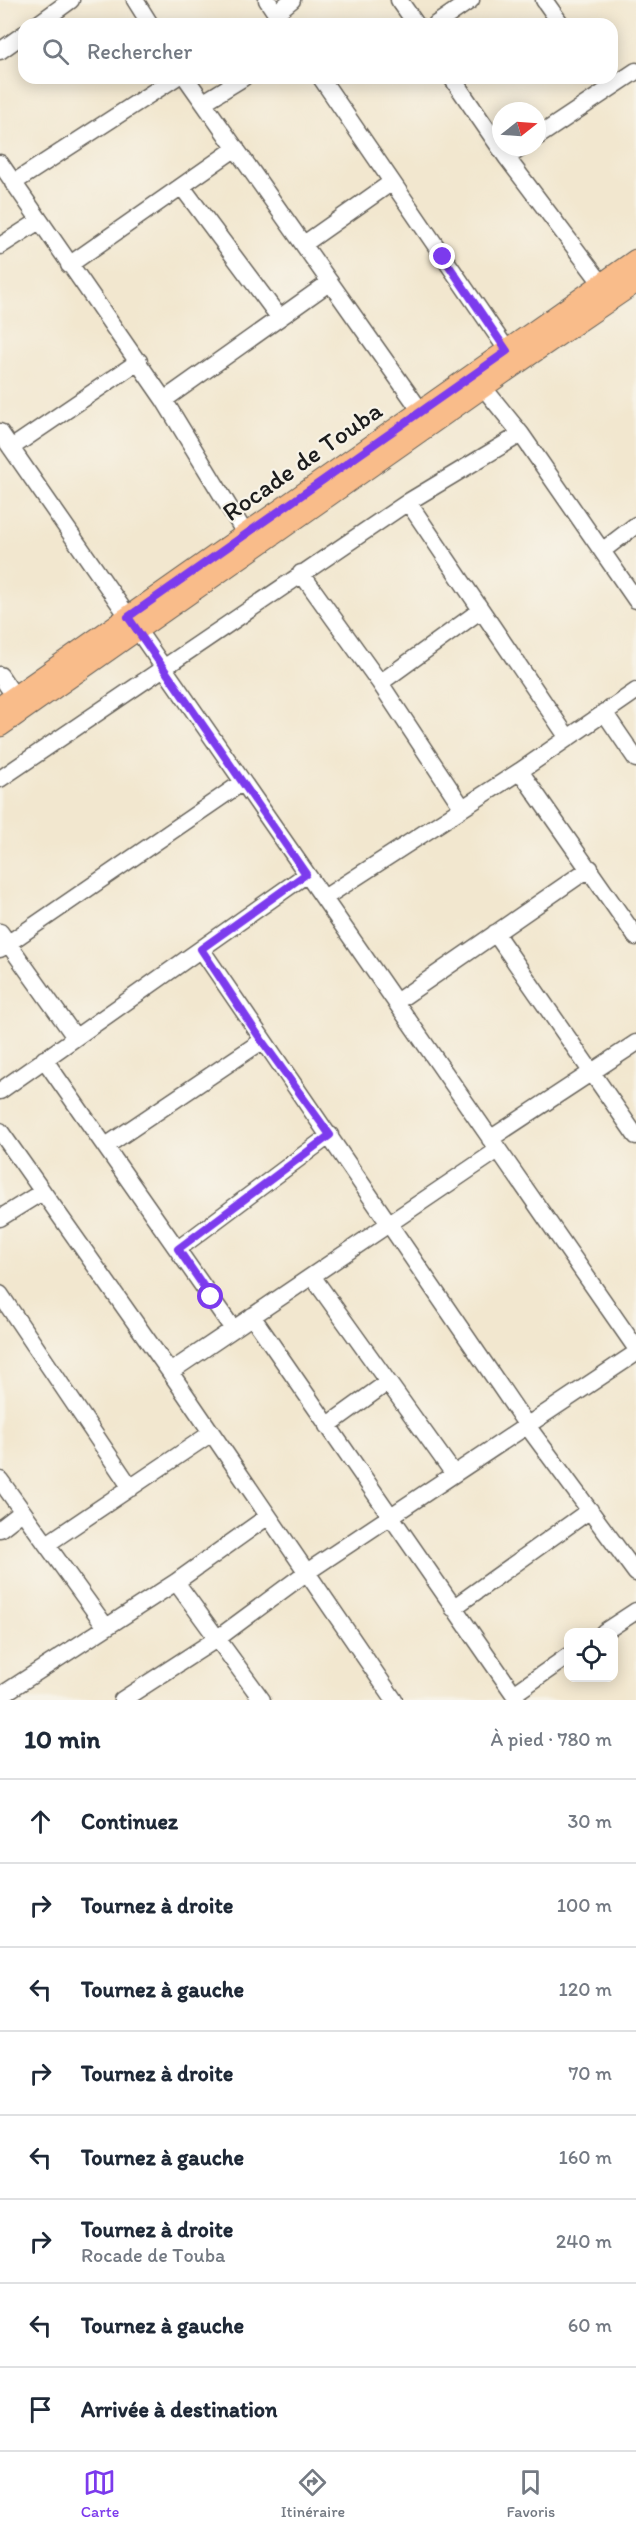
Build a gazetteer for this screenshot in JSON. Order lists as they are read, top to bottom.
{
  "streets": {
    "main road": ["Rocade de Touba"]
  },
  "north": "right",
  "page": {
    "search": "Rechercher",
    "heading": ["10 min", "À pied · 780 m"],
    "list": [
      ["Continuez", "30 m"],
      ["Tournez à droite", "100 m"],
      ["Tournez à gauche", "120 m"],
      ["Tournez à droite", "70 m"],
      ["Tournez à gauche", "160 m"],
      ["Tournez à droite", "Rocade de Touba", "240 m"],
      ["Tournez à gauche", "60 m"],
      "Arrivée à destination"
    ],
    "nav": ["Carte", "Itinéraire", "Favoris"]
  }
}
